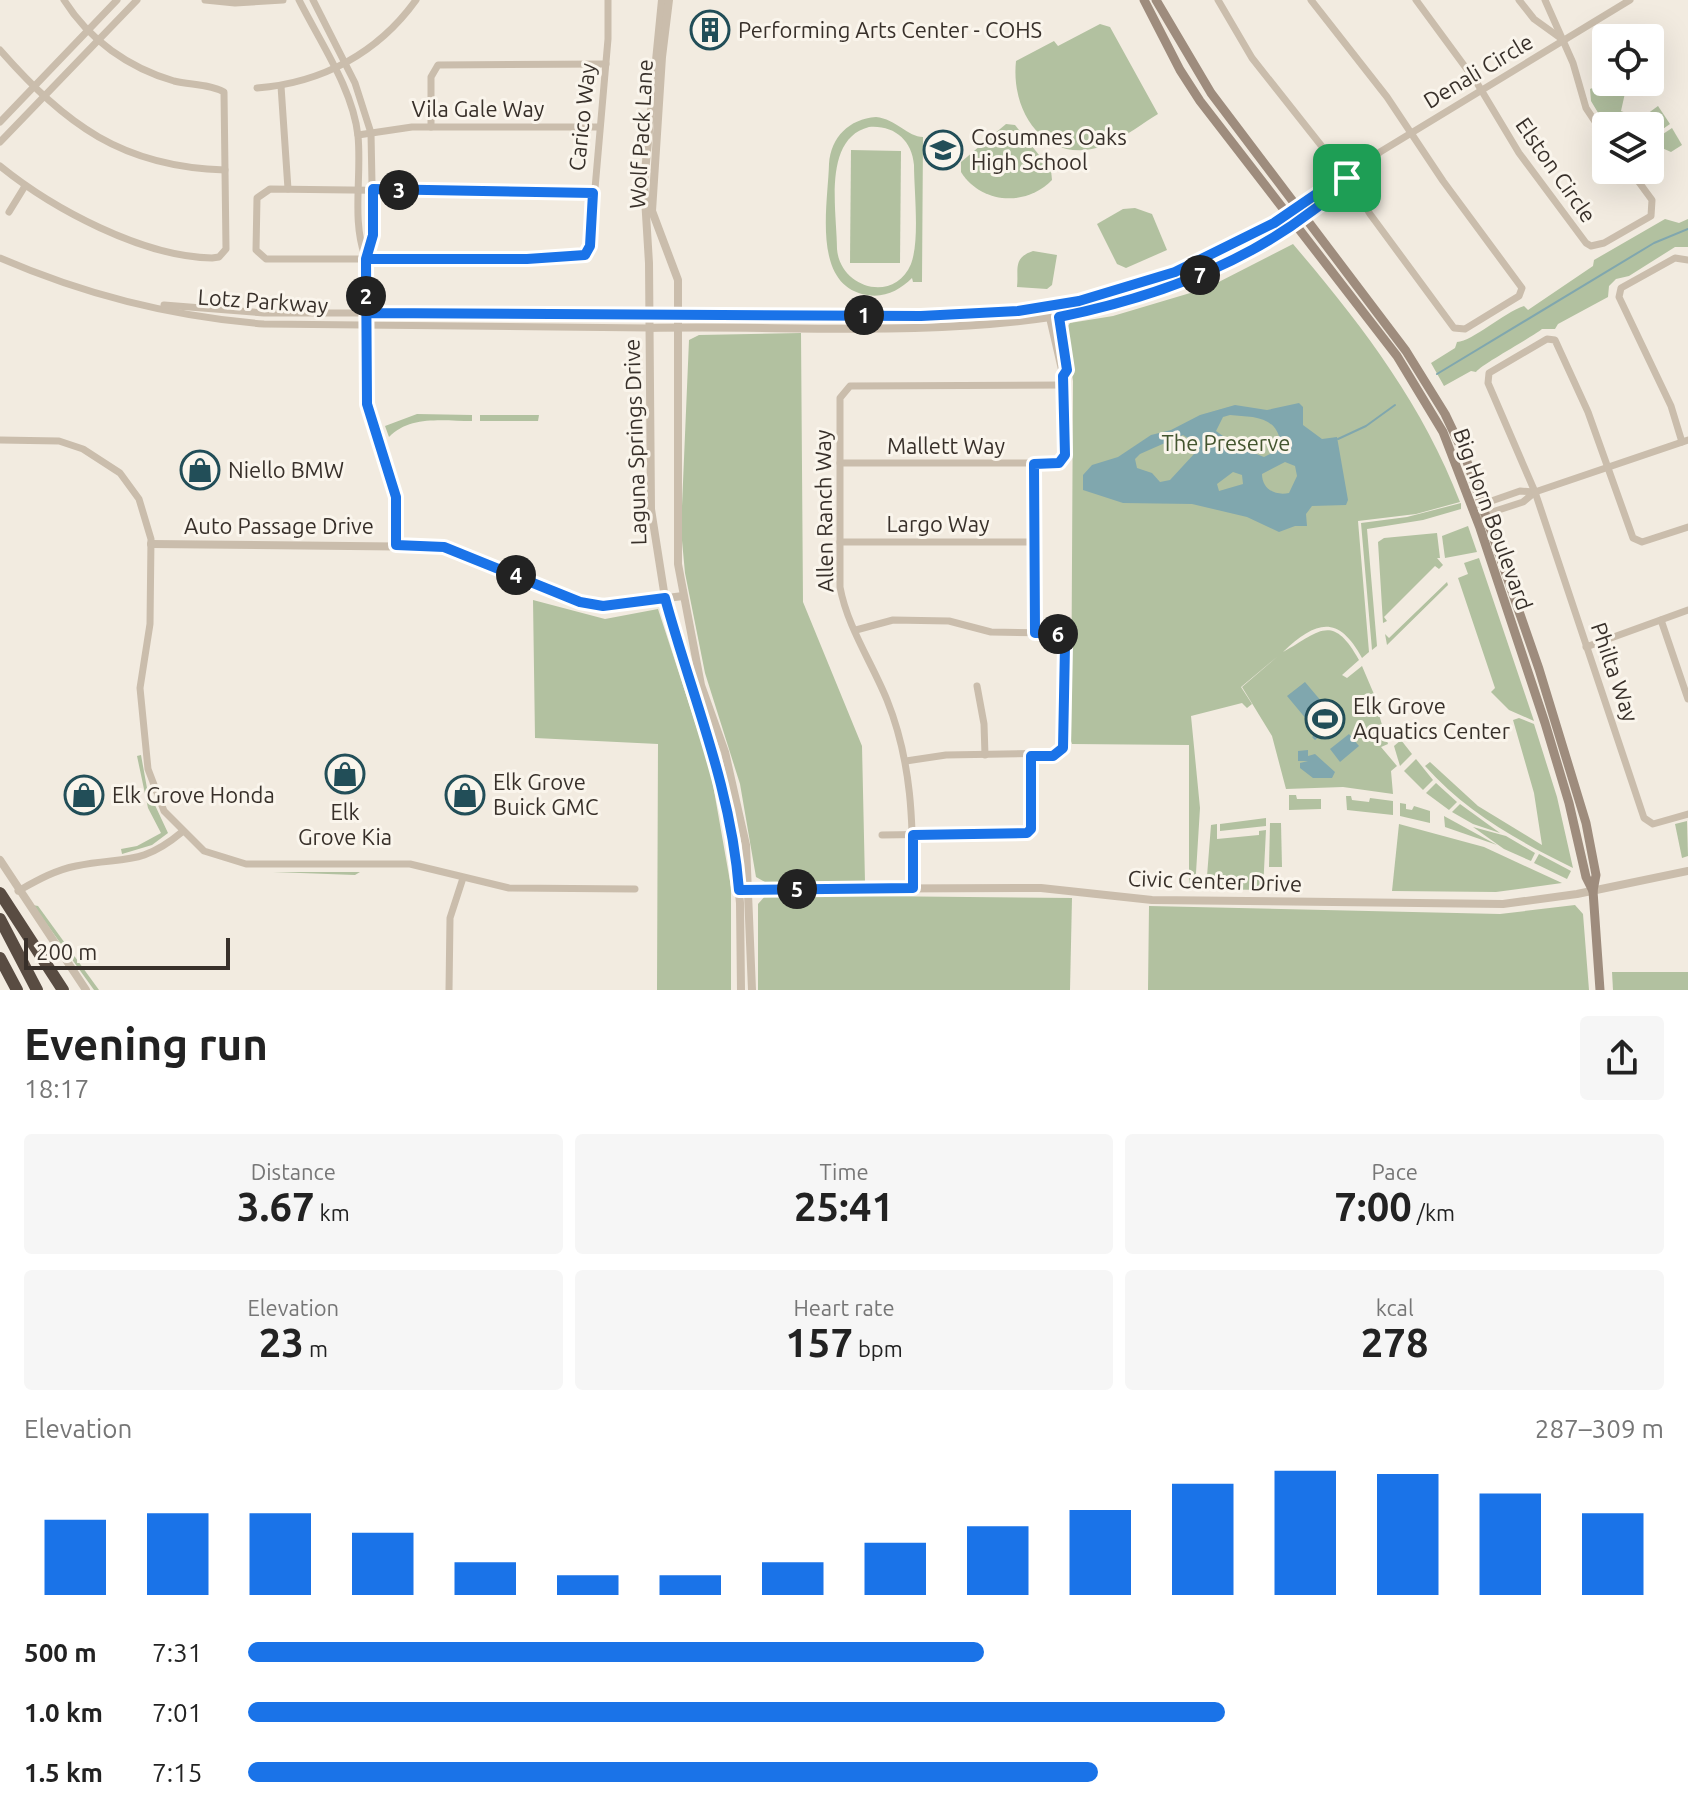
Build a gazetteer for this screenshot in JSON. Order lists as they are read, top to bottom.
{
  "streets": {
    "main road": ["Big Horn Boulevard"],
    "street": [
      "Denali Circle",
      "Vila Gale Way",
      "Carico Way",
      "Wolf Pack Lane",
      "Elston Circle",
      "Lotz Parkway",
      "Laguna Springs Drive",
      "Mallett Way",
      "Allen Ranch Way",
      "Largo Way",
      "Auto Passage Drive",
      "Philta Way",
      "Civic Center Drive"
    ]
  },
  "crossings": [
    ["Denali Circle", "Elston Circle"],
    ["Denali Circle", "Lotz Parkway"],
    ["Denali Circle", "Big Horn Boulevard"],
    ["Vila Gale Way", "Carico Way"],
    ["Wolf Pack Lane", "Lotz Parkway"],
    ["Wolf Pack Lane", "Laguna Springs Drive"],
    ["Lotz Parkway", "Laguna Springs Drive"],
    ["Lotz Parkway", "Mallett Way"],
    ["Lotz Parkway", "Big Horn Boulevard"],
    ["Laguna Springs Drive", "Auto Passage Drive"],
    ["Laguna Springs Drive", "Civic Center Drive"],
    ["Mallett Way", "Allen Ranch Way"],
    ["Allen Ranch Way", "Largo Way"],
    ["Allen Ranch Way", "Civic Center Drive"],
    ["Big Horn Boulevard", "Civic Center Drive"]
  ],
  "parks": ["The Preserve"],
  "places": {
    "building": ["Performing Arts Center - COHS"],
    "school or university": ["Cosumnes Oaks High School"],
    "shop": [
      "Niello BMW",
      "Elk Grove Kia",
      "Elk Grove Honda",
      "Elk Grove Buick GMC"
    ],
    "sports": ["Elk Grove Aquatics Center"]
  },
  "scale_bar": "200 m",
  "page": {
    "pins": [
      "3",
      "7",
      "2",
      "1",
      "4",
      "6",
      "5"
    ],
    "scale": "200 m",
    "heading": ["Evening run", "18:17"],
    "stats": [
      ["Distance", "3.67 km"],
      ["Time", "25:41"],
      ["Pace", "7:00 /km"],
      ["Elevation", "23 m"],
      ["Heart rate", "157 bpm"],
      ["kcal", "278"]
    ],
    "chart": ["Elevation", "287–309 m"],
    "list": [
      {
        "name": "500 m",
        "note": "7:31"
      },
      {
        "name": "1.0 km",
        "note": "7:01"
      },
      {
        "name": "1.5 km",
        "note": "7:15"
      }
    ]
  }
}
